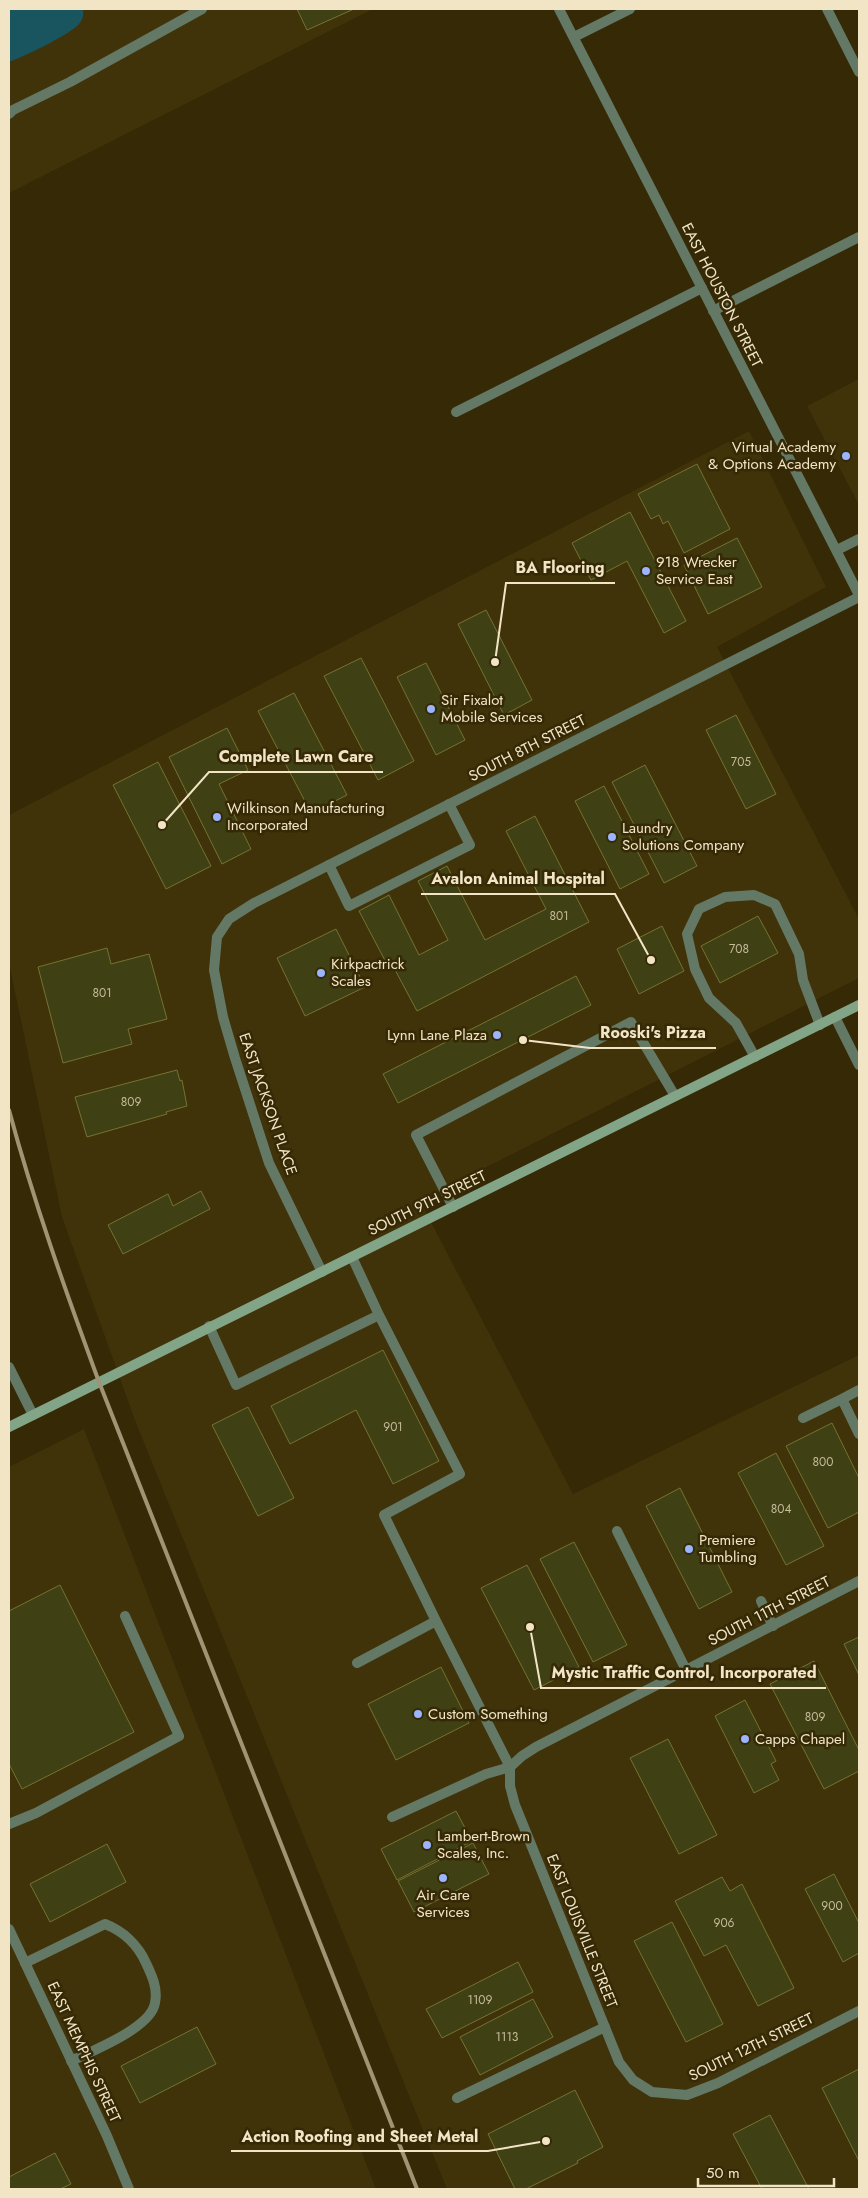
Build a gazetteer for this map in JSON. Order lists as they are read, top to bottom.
{
  "streets": {
    "main road": ["SOUTH 9TH STREET"],
    "street": [
      "EAST HOUSTON STREET",
      "SOUTH 8TH STREET",
      "EAST JACKSON PLACE",
      "SOUTH 11TH STREET",
      "EAST LOUISVILLE STREET",
      "SOUTH 12TH STREET",
      "EAST MEMPHIS STREET"
    ]
  },
  "crossings": [
    ["EAST HOUSTON STREET", "SOUTH 8TH STREET"],
    ["SOUTH 8TH STREET", "EAST JACKSON PLACE"],
    ["EAST JACKSON PLACE", "SOUTH 9TH STREET"],
    ["SOUTH 11TH STREET", "EAST LOUISVILLE STREET"],
    ["EAST LOUISVILLE STREET", "SOUTH 12TH STREET"]
  ],
  "places": [
    "Virtual Academy & Options Academy",
    "918 Wrecker Service East",
    "BA Flooring",
    "Sir Fixalot Mobile Services",
    "Wilkinson Manufacturing Incorporated",
    "Complete Lawn Care",
    "Laundry Solutions Company",
    "Avalon Animal Hospital",
    "Kirkpactrick Scales",
    "Lynn Lane Plaza",
    "Rooski's Pizza",
    "Premiere Tumbling",
    "Mystic Traffic Control, Incorporated",
    "Custom Something",
    "Capps Chapel",
    "Lambert-Brown Scales, Inc.",
    "Air Care Services",
    "Action Roofing and Sheet Metal"
  ],
  "house_numbers": [
    "705",
    "801",
    "708",
    "801",
    "809",
    "901",
    "800",
    "804",
    "809",
    "900",
    "906",
    "1109",
    "1113"
  ],
  "scale_bar": "50 m"
}
